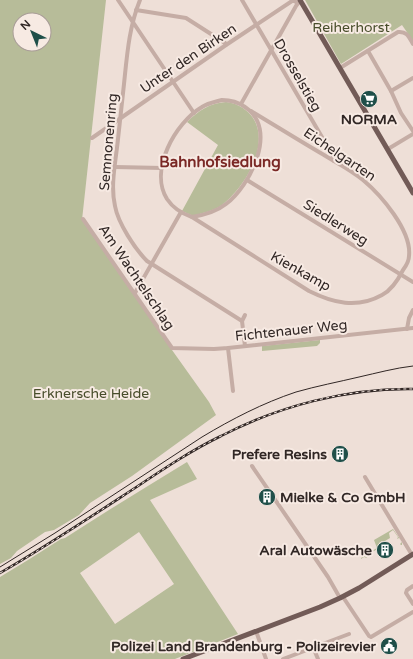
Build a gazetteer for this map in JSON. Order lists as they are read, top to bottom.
{
  "streets": {
    "street": [
      "Unter den Birken",
      "Drosselstieg",
      "Semnonenring",
      "Eichelgarten",
      "Siedlerweg",
      "Kienkamp",
      "Am Wachtelschlag",
      "Fichtenauer Weg"
    ]
  },
  "crossings": [
    ["Unter den Birken", "Drosselstieg"],
    ["Unter den Birken", "Semnonenring"],
    ["Drosselstieg", "Eichelgarten"],
    ["Eichelgarten", "Siedlerweg"],
    ["Eichelgarten", "Kienkamp"],
    ["Siedlerweg", "Kienkamp"],
    ["Am Wachtelschlag", "Fichtenauer Weg"]
  ],
  "districts": ["Bahnhofsiedlung"],
  "parks": ["Reiherhorst", "Erknersche Heide"],
  "places": {
    "supermarket": ["NORMA"],
    "building": ["Prefere Resins", "Mielke & Co GmbH", "Aral Autowäsche"],
    "public building": ["Polizei Land Brandenburg - Polizeirevier"]
  },
  "north": "top left"
}
